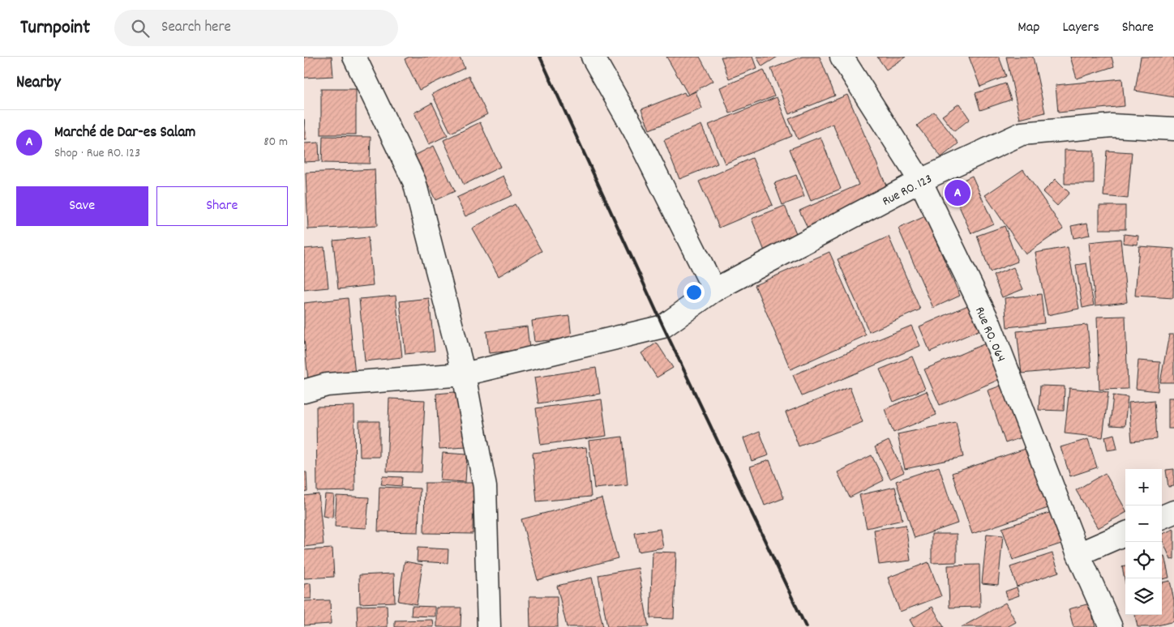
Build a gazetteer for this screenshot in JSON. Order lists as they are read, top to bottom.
{
  "streets": {
    "street": ["Rue RO. 123", "Rue RO. 064"]
  },
  "crossings": [
    ["Rue RO. 123", "Rue RO. 064"]
  ],
  "page": {
    "header": "Turnpoint",
    "search": "Search here",
    "nav": ["Map", "Layers", "Share"],
    "heading": "Nearby",
    "list": [
      {
        "mark": "A",
        "name": "Marché de Dar-es Salam",
        "note": "Shop · Rue RO. 123",
        "value": "80 m"
      }
    ],
    "buttons": ["Save", "Share"],
    "pins": "A",
    "map_buttons": ["+", "−"]
  }
}
